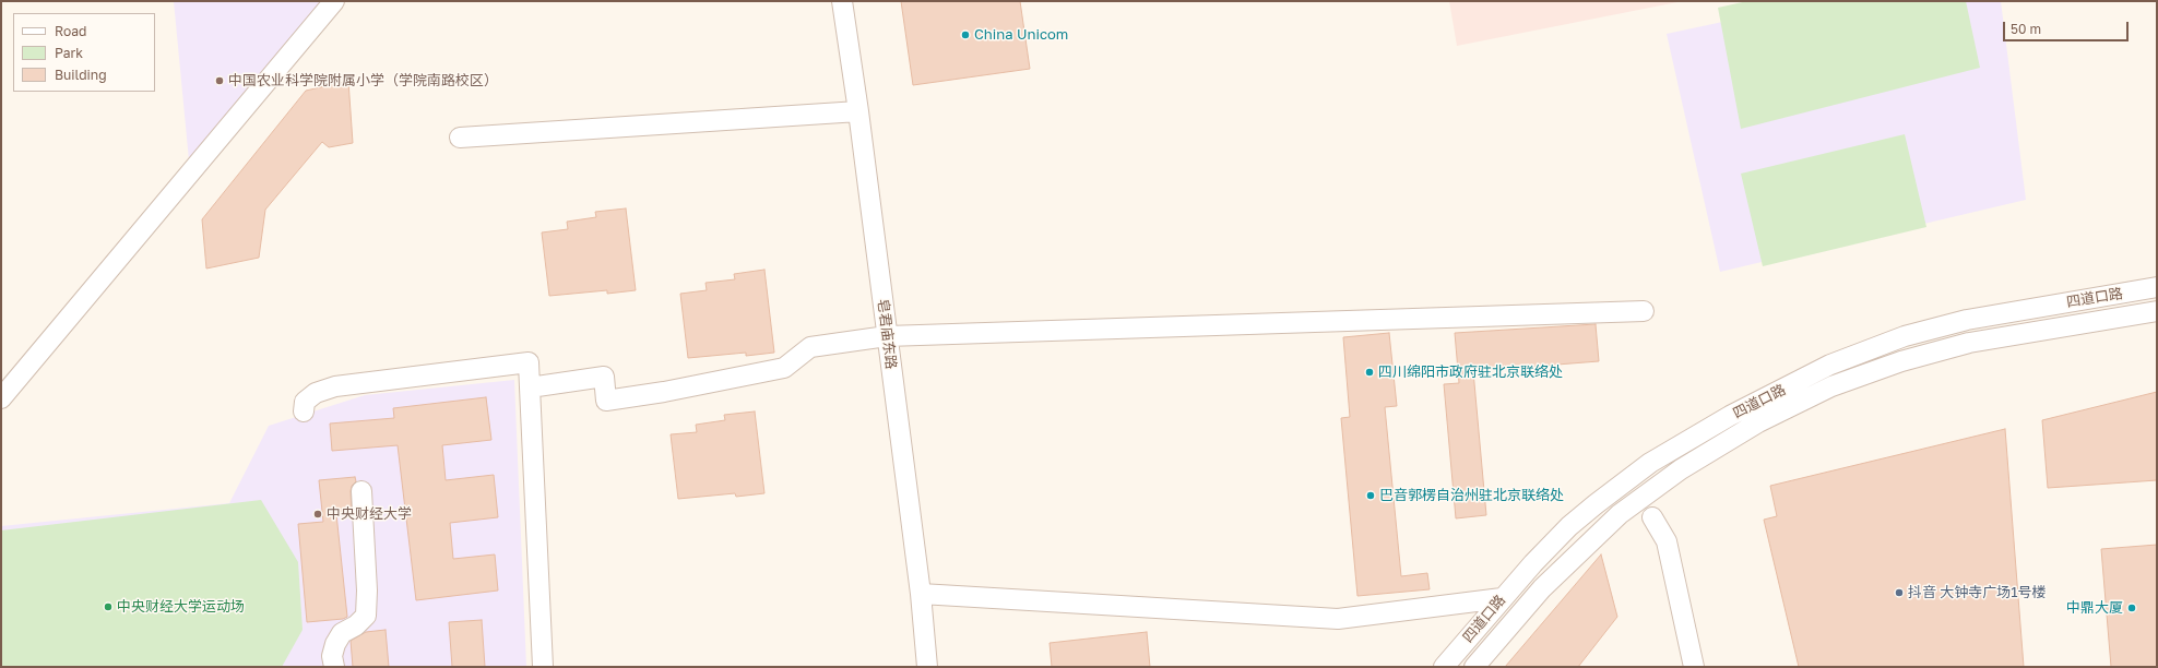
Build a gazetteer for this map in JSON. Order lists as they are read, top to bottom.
{
  "streets": {
    "street": ["四道口路", "皂君庙东路"]
  },
  "places": [
    "China Unicom",
    "中国农业科学院附属小学（学院南路校区）",
    "四川绵阳市政府驻北京联络处",
    "巴音郭楞自治州驻北京联络处",
    "中央财经大学",
    "抖音 大钟寺广场1号楼",
    "中央财经大学运动场",
    "中鼎大厦"
  ],
  "legend": ["Road", "Park", "Building"],
  "scale_bar": "50 m"
}
